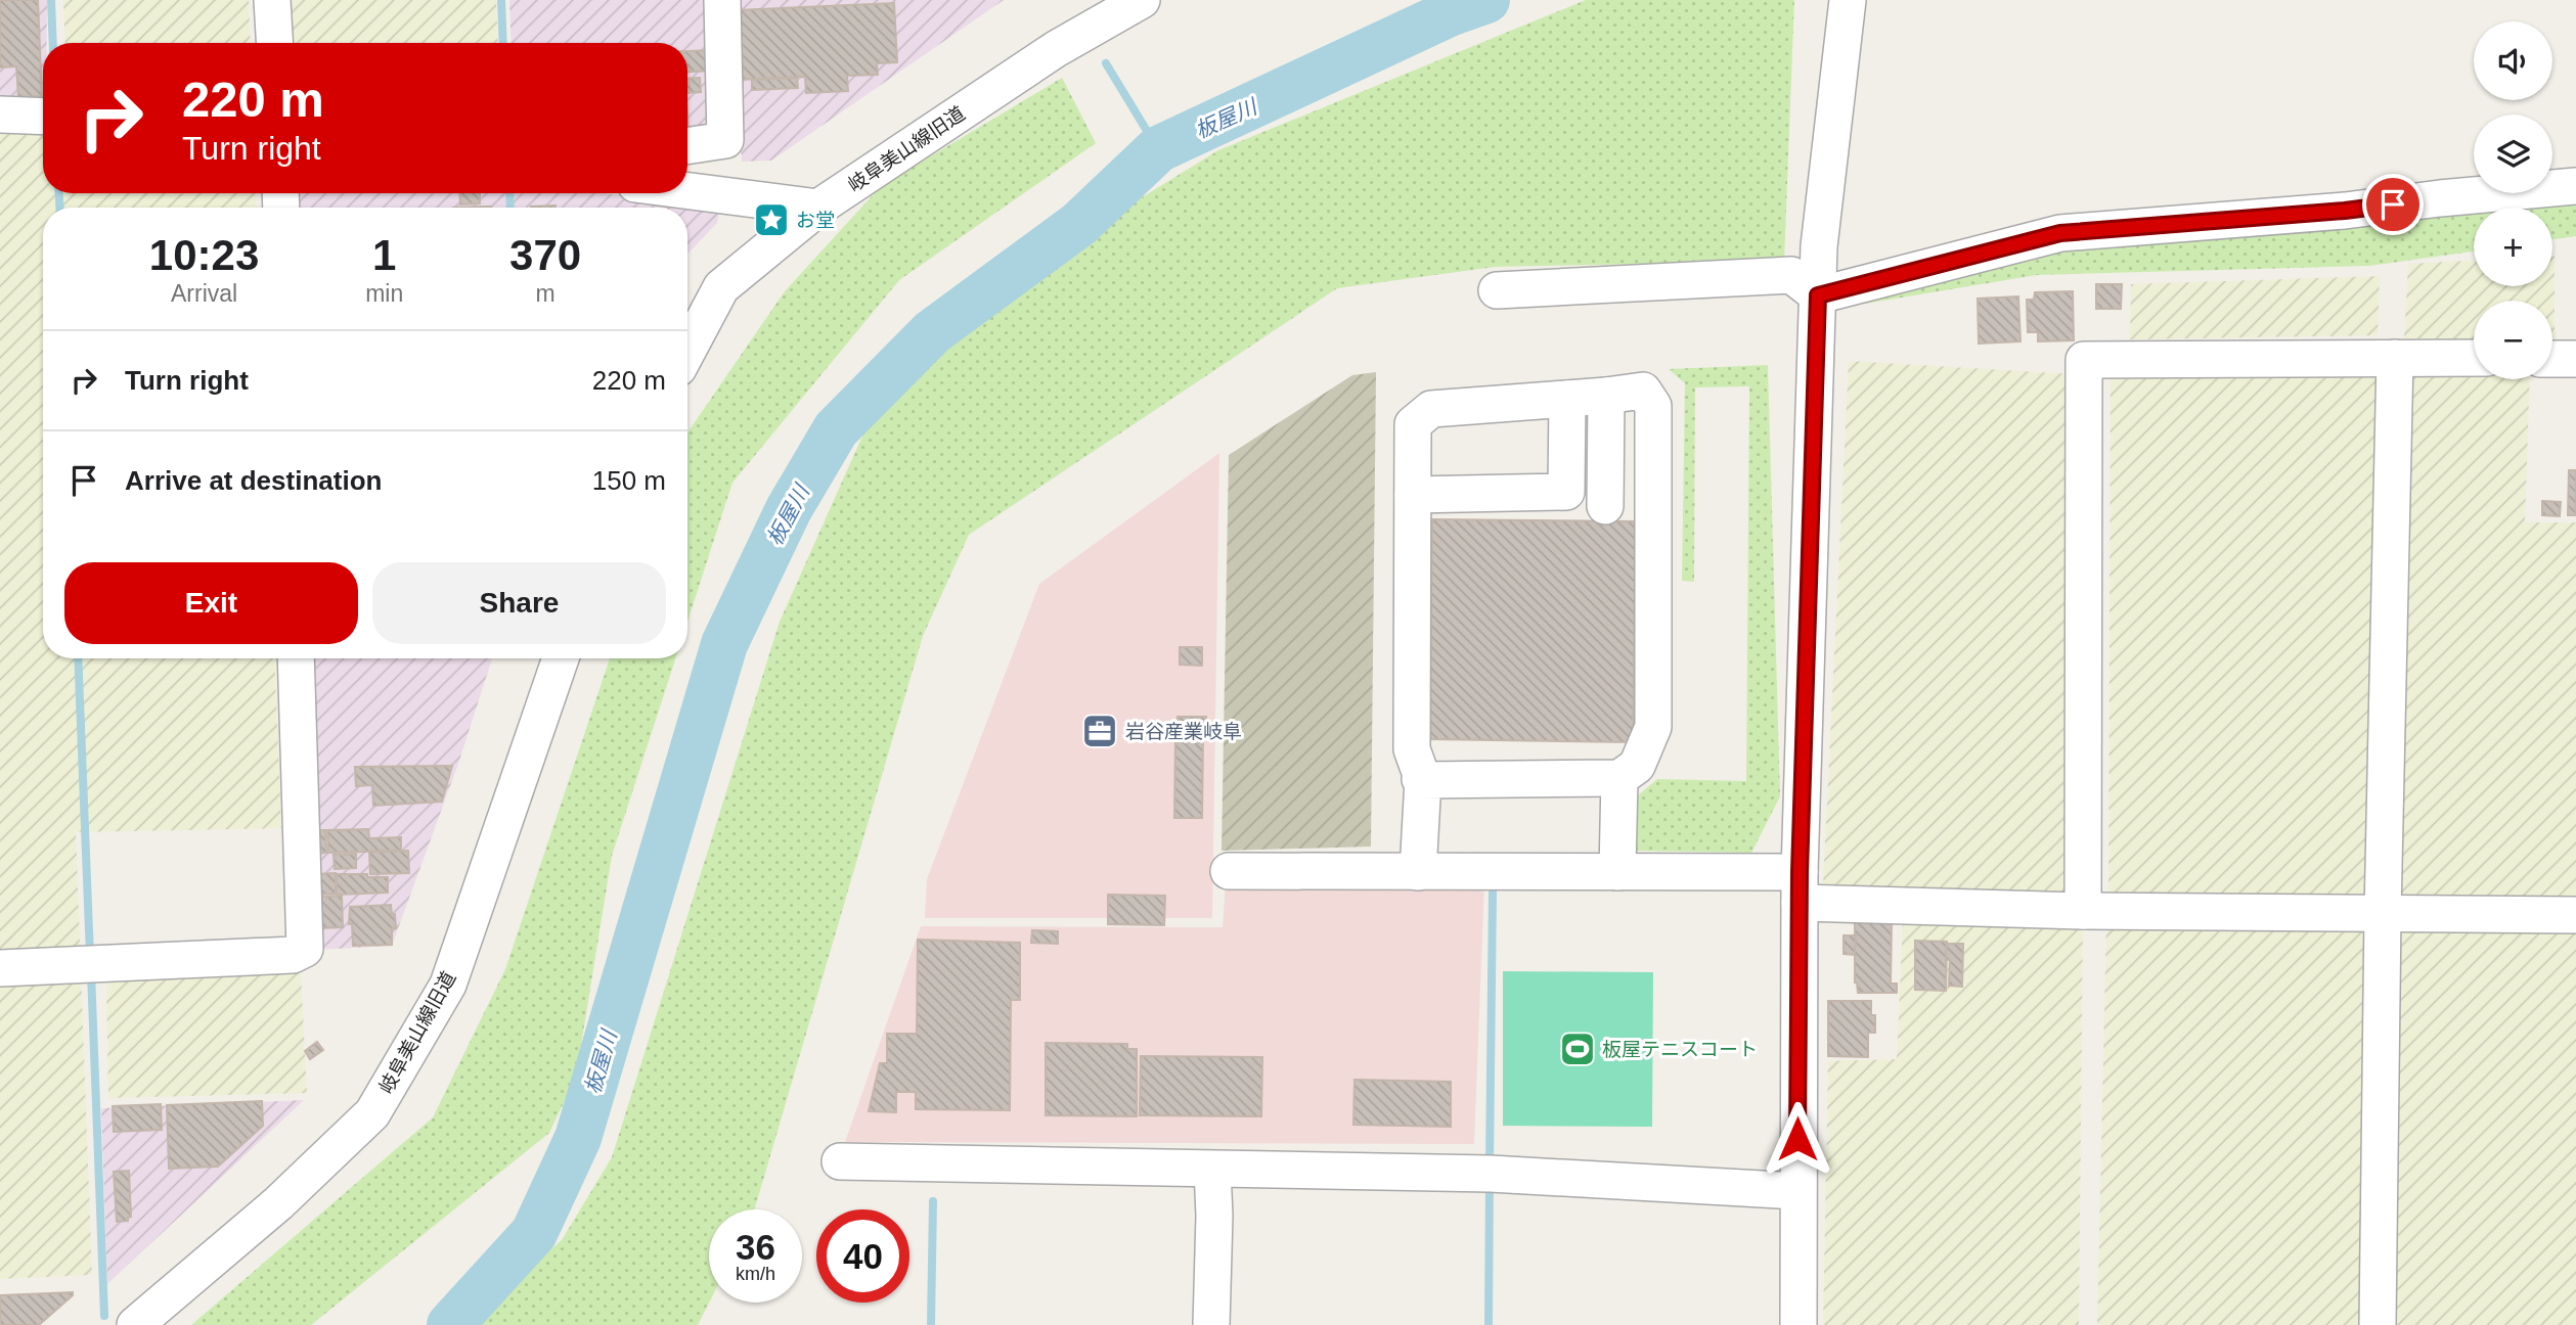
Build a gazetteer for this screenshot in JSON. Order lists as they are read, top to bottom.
{
  "streets": {
    "street": ["岐阜美山線旧道"]
  },
  "water": ["板屋川"],
  "places": {
    "place": ["お堂"],
    "office": ["岩谷産業岐阜"],
    "sports": ["板屋テニスコート"]
  },
  "page": {
    "map_buttons": ["+", "−"],
    "turn": ["220 m", "Turn right"],
    "eta": [
      "10:23",
      "Arrival",
      "1",
      "min",
      "370",
      "m"
    ],
    "list": [
      {
        "name": "Turn right",
        "value": "220 m"
      },
      {
        "name": "Arrive at destination",
        "value": "150 m"
      }
    ],
    "buttons": ["Exit", "Share"],
    "speed": "36 km/h",
    "limit": "40"
  }
}
